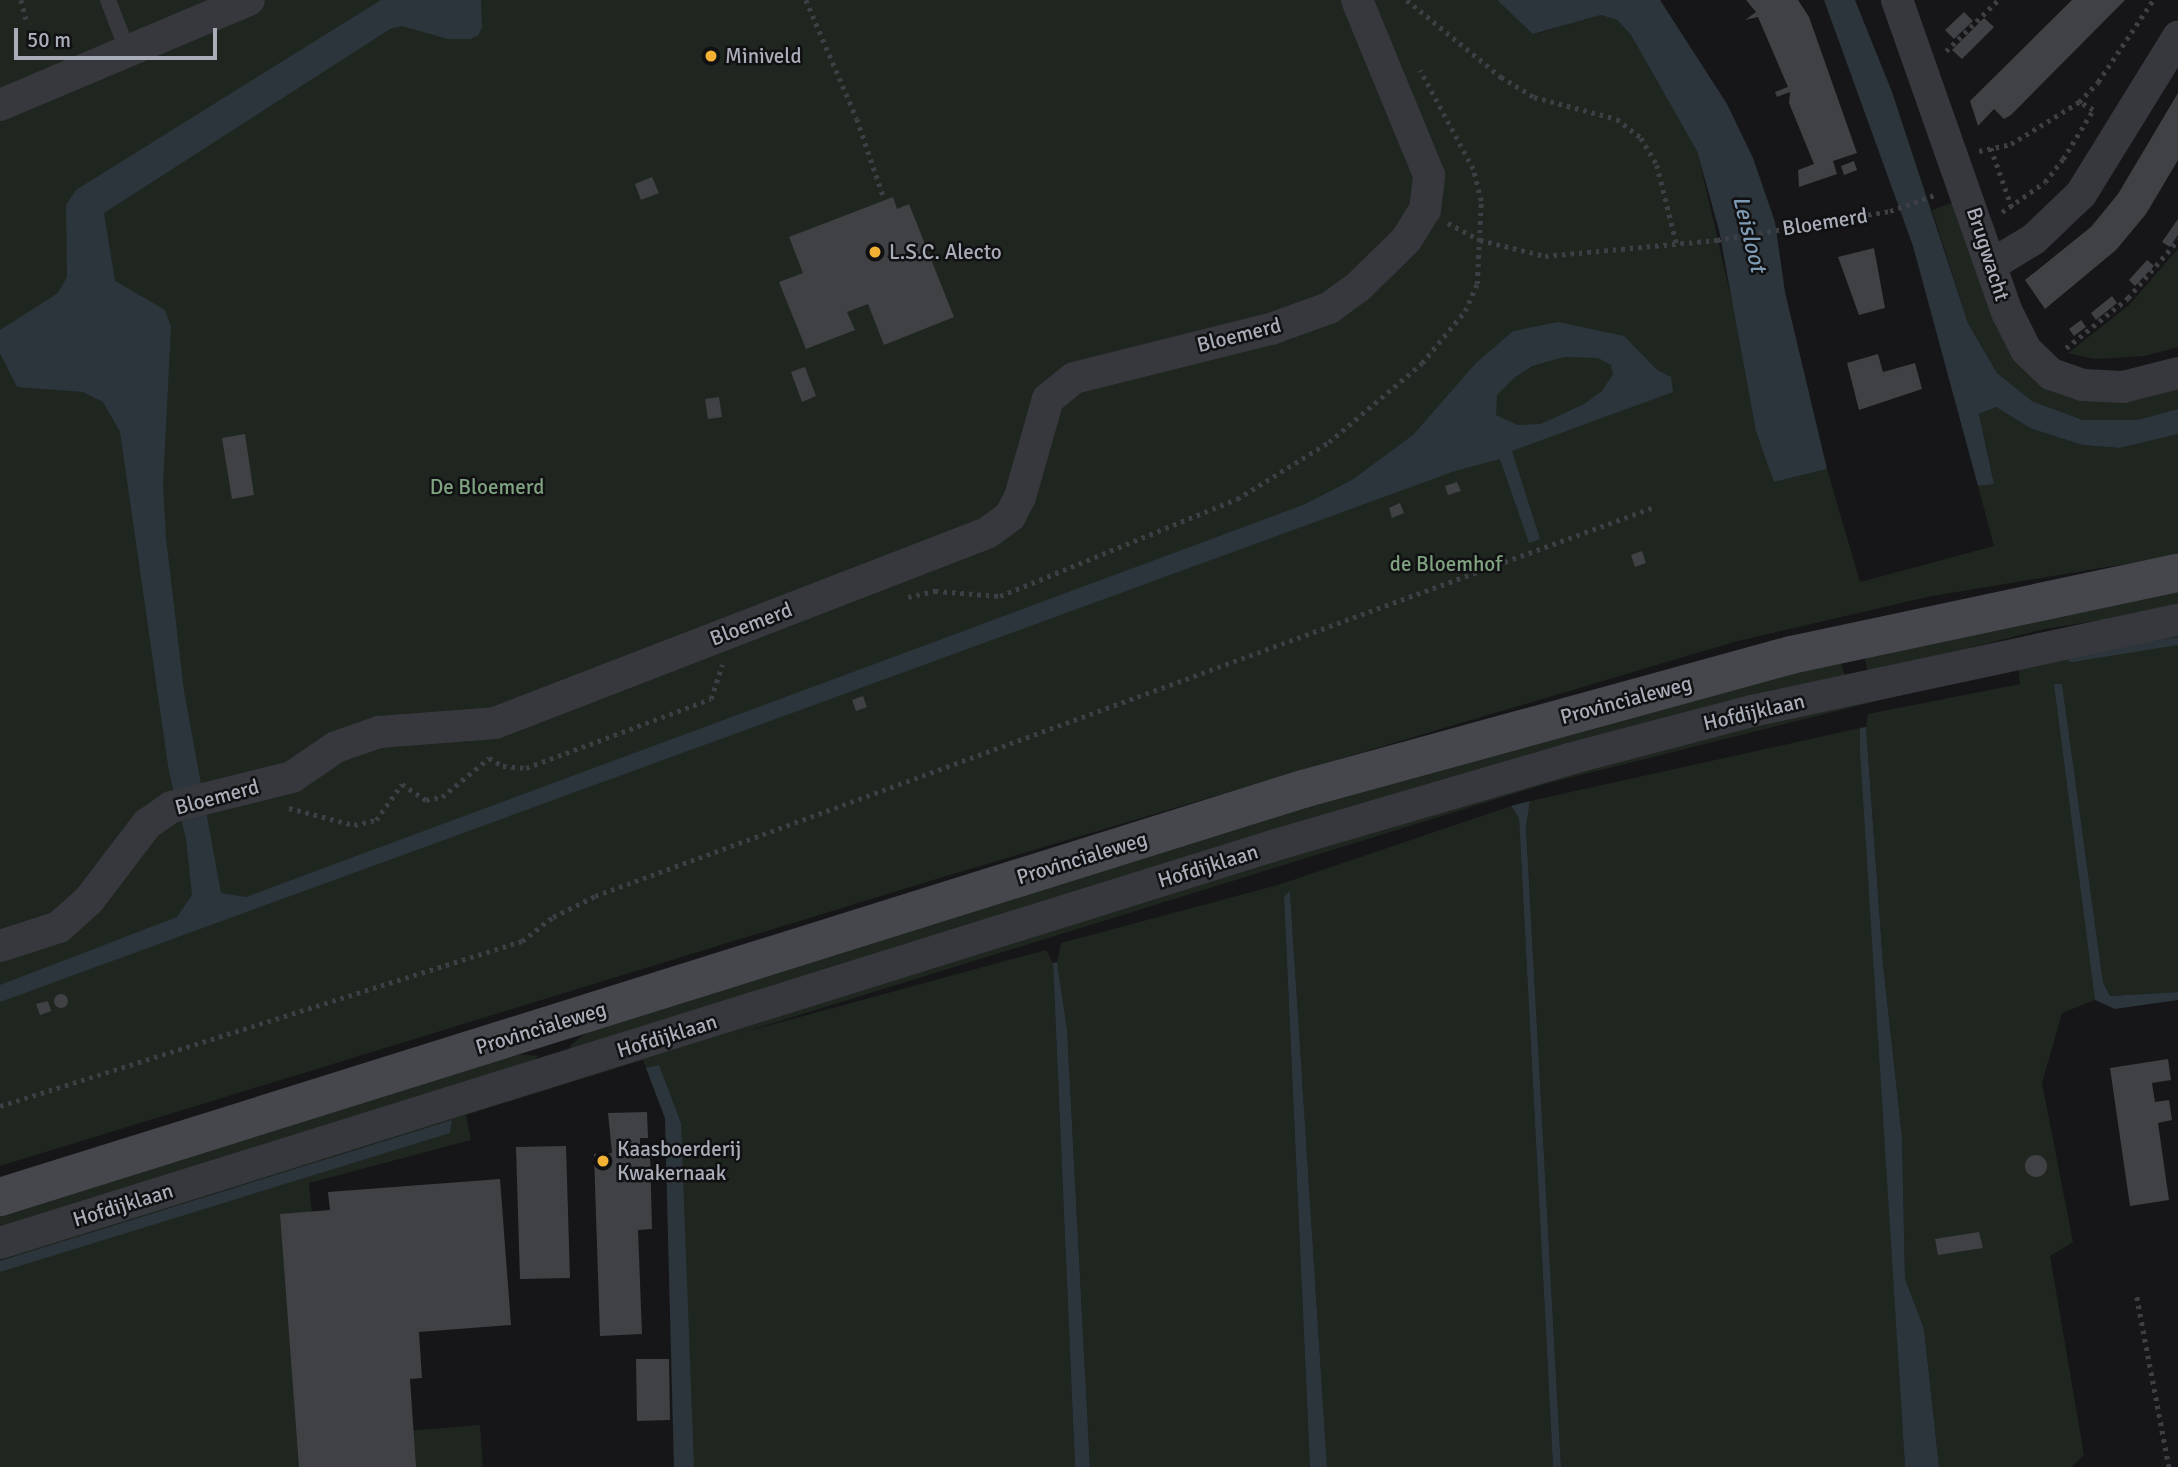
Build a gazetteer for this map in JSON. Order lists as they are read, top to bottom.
{
  "streets": {
    "main road": ["Provincialeweg"],
    "street": ["Bloemerd", "Brugwacht", "Hofdijklaan"]
  },
  "water": ["Leisloot"],
  "parks": ["De Bloemerd", "de Bloemhof"],
  "places": ["Miniveld", "L.S.C. Alecto", "Kaasboerderij Kwakernaak"],
  "scale_bar": "50 m"
}
